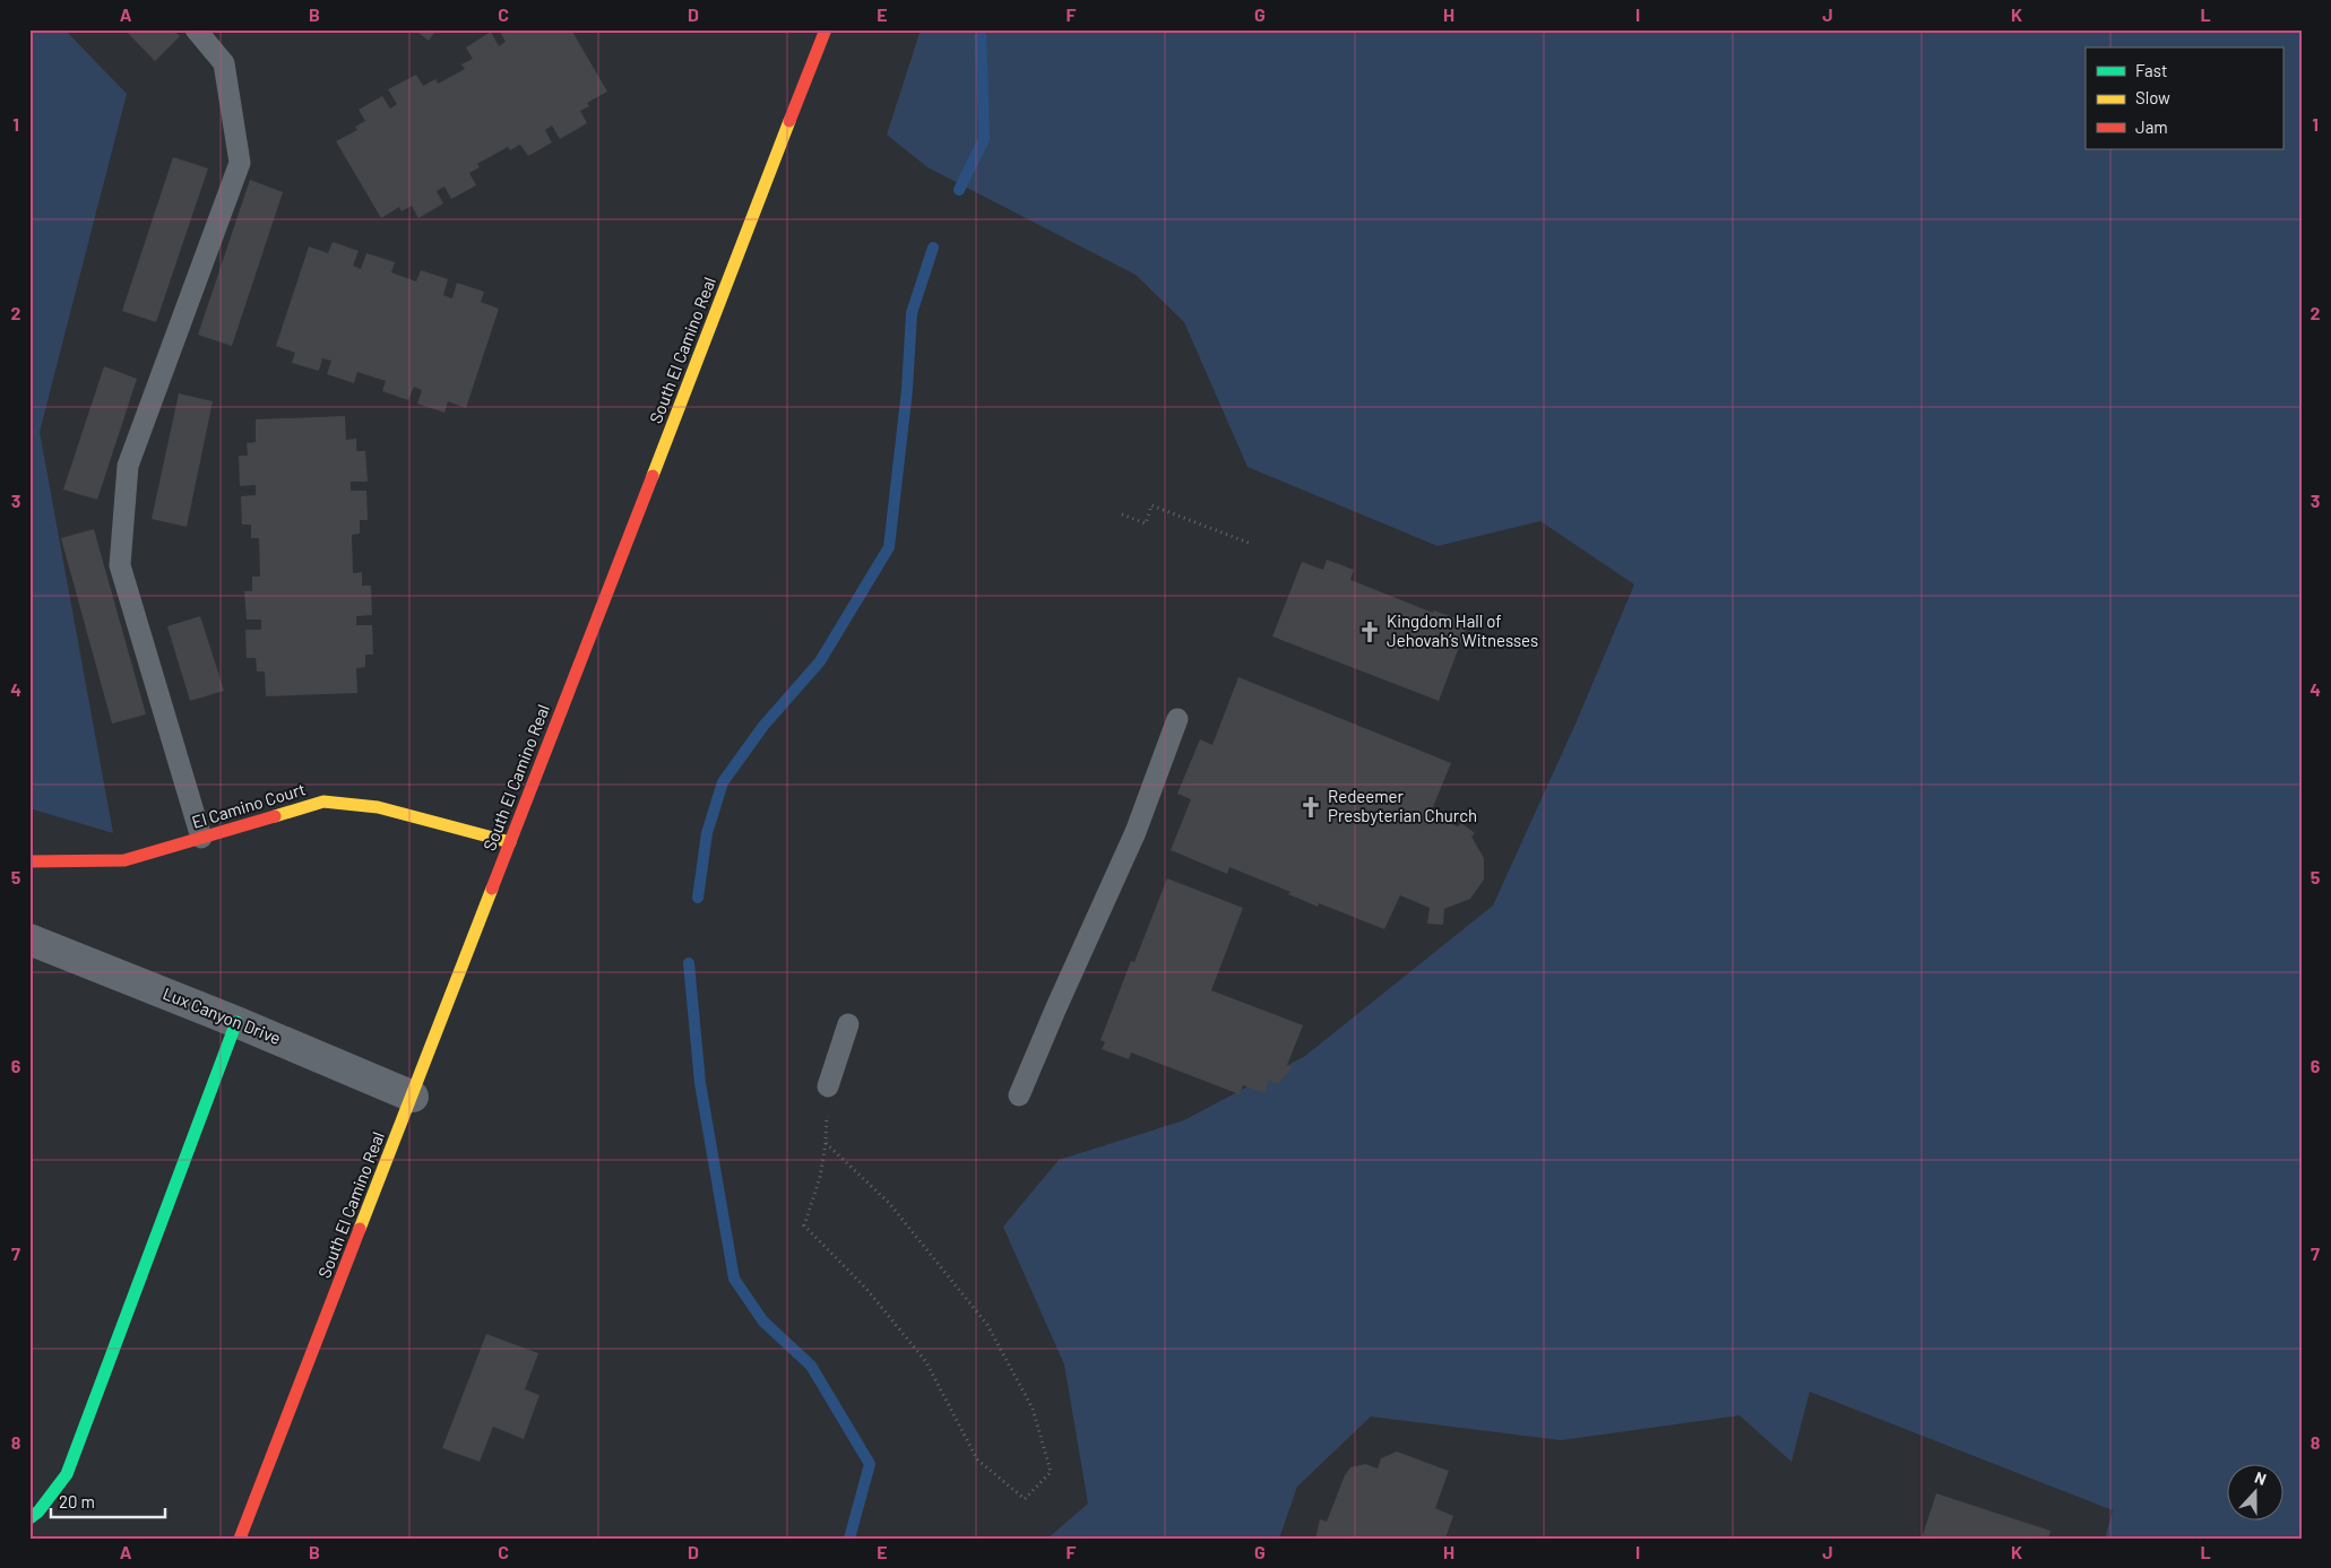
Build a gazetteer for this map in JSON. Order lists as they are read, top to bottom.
{
  "streets": {
    "main road": ["South El Camino Real", "El Camino Court"],
    "street": ["Lux Canyon Drive"]
  },
  "crossings": [
    ["South El Camino Real", "El Camino Court"],
    ["South El Camino Real", "Lux Canyon Drive"]
  ],
  "places": {
    "church": ["Kingdom Hall of Jehovah’s Witnesses", "Redeemer Presbyterian Church"]
  },
  "legend": ["Fast", "Slow", "Jam"],
  "scale_bar": "20 m",
  "north": "top",
  "grid": {
    "columns": [
      "A",
      "B",
      "C",
      "D",
      "E",
      "F",
      "G",
      "H",
      "I",
      "J",
      "K",
      "L"
    ],
    "rows": [
      "1",
      "2",
      "3",
      "4",
      "5",
      "6",
      "7",
      "8"
    ]
  }
}
